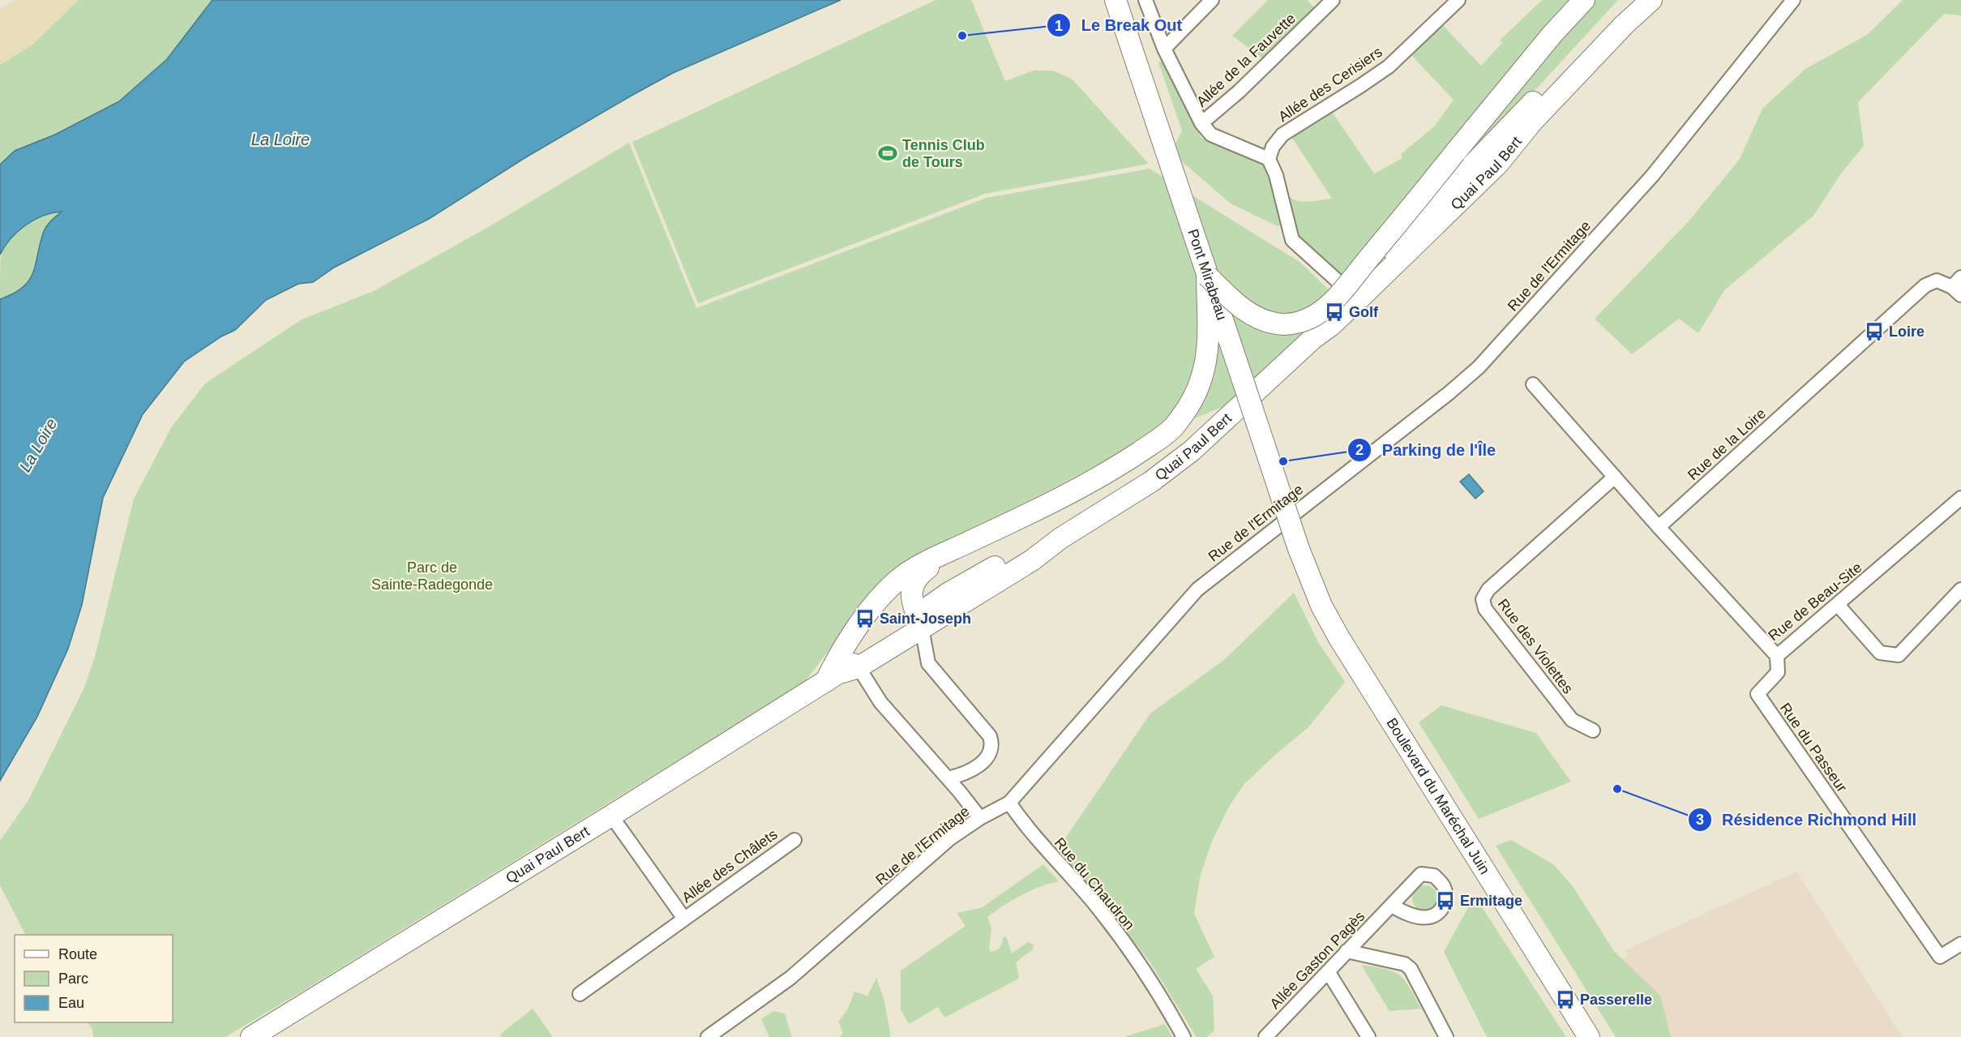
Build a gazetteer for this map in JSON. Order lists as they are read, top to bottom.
{
  "streets": {
    "main road": ["Quai Paul Bert", "Pont Mirabeau", "Boulevard du Maréchal Juin"],
    "street": [
      "Allée de la Fauvette",
      "Allée des Cerisiers",
      "Rue de l'Ermitage",
      "Rue de la Loire",
      "Rue de Beau-Site",
      "Rue des Violettes",
      "Rue du Passeur",
      "Allée des Châlets",
      "Rue du Chaudron",
      "Allée Gaston Pagès"
    ]
  },
  "crossings": [
    ["Quai Paul Bert", "Allée des Châlets"],
    ["Rue de l'Ermitage", "Rue du Chaudron"],
    ["Pont Mirabeau", "Boulevard du Maréchal Juin"],
    ["Rue de la Loire", "Rue de Beau-Site"],
    ["Rue de Beau-Site", "Rue du Passeur"]
  ],
  "water": ["La Loire"],
  "parks": ["Parc de Sainte-Radegonde"],
  "places": {
    "other": ["Le Break Out", "Parking de l'Île", "Résidence Richmond Hill"],
    "sports": ["Tennis Club de Tours"],
    "bus stop": [
      "Golf",
      "Loire",
      "Saint-Joseph",
      "Ermitage",
      "Passerelle"
    ]
  },
  "legend": ["Route", "Parc", "Eau"]
}
